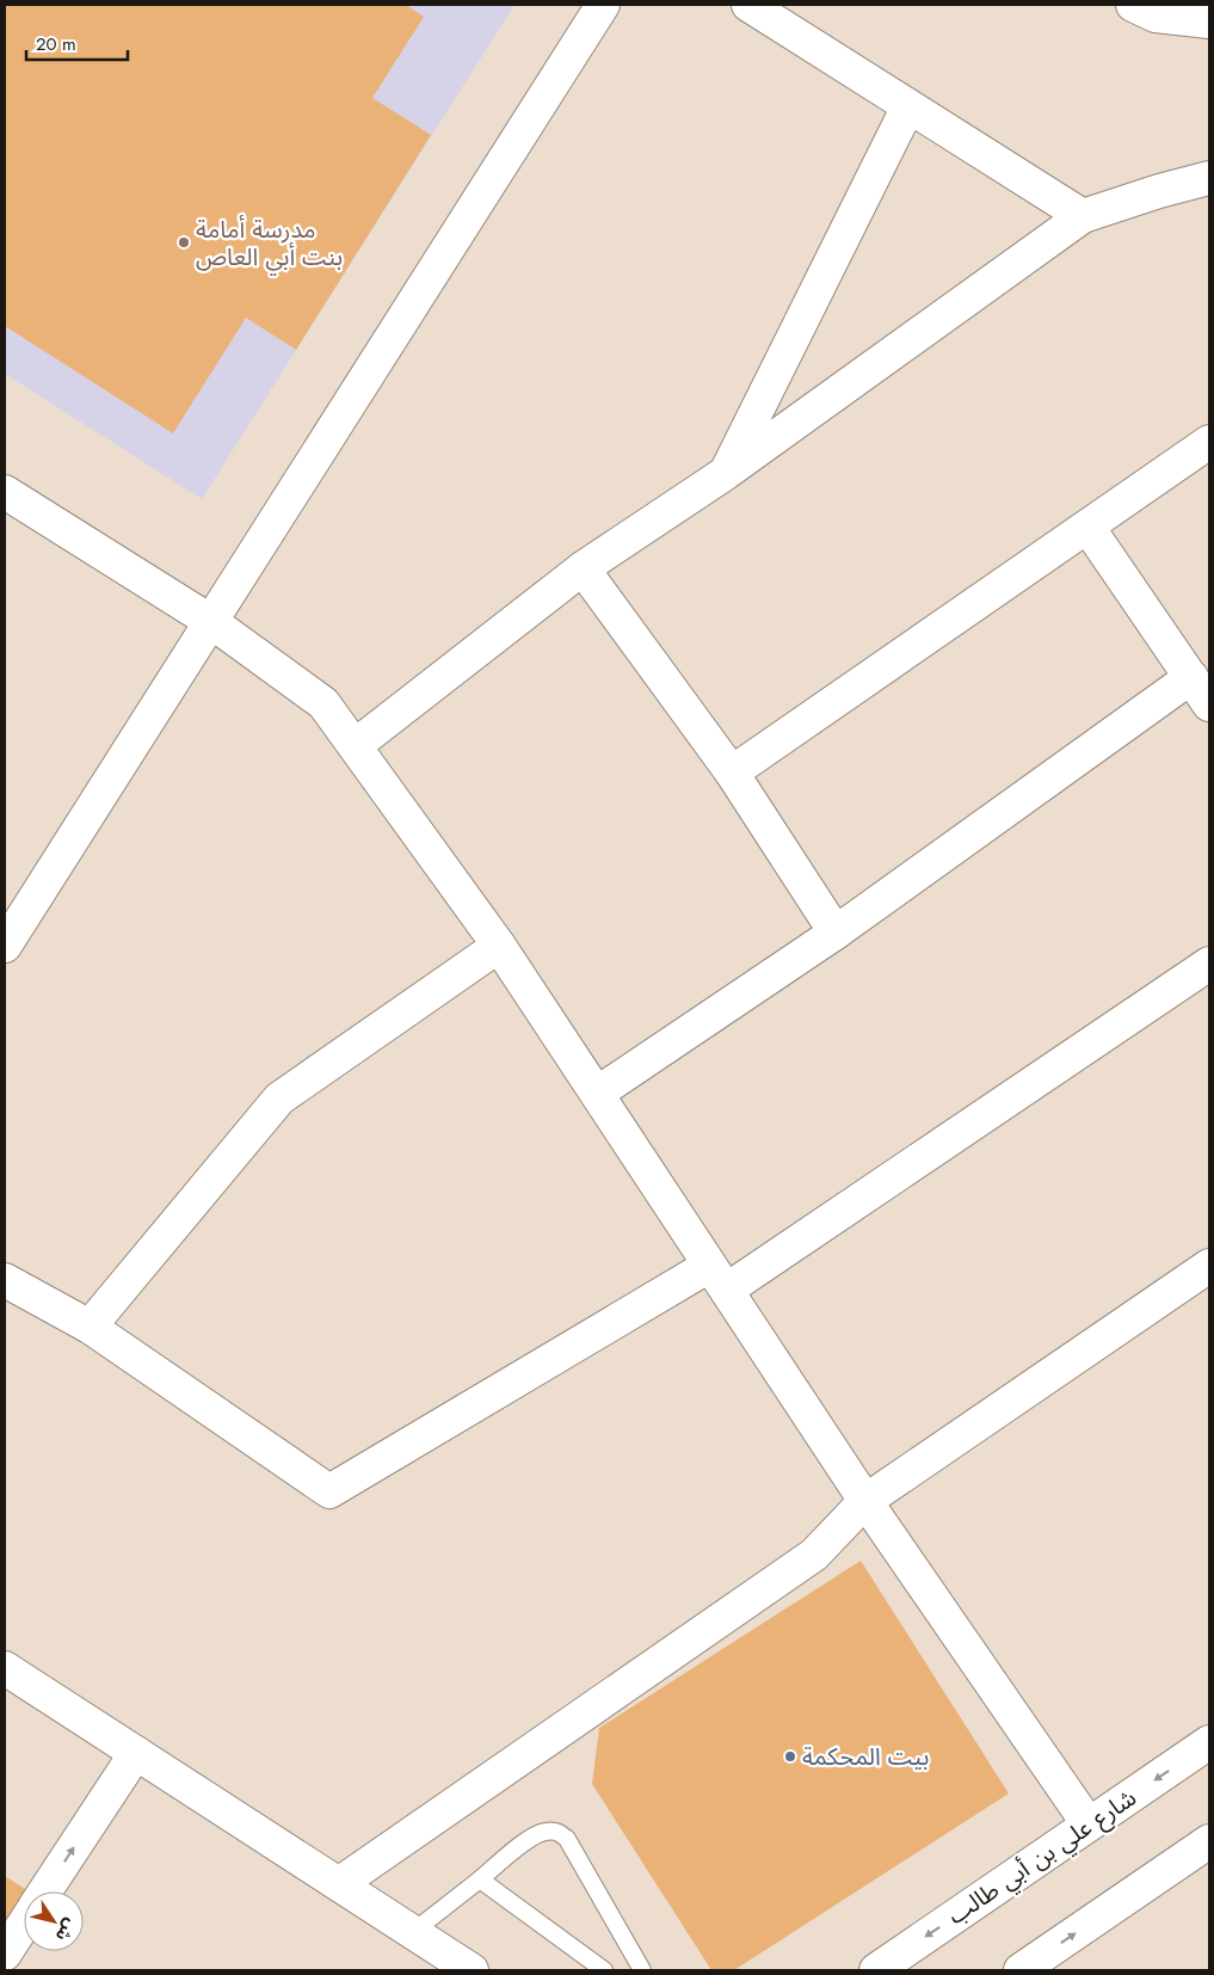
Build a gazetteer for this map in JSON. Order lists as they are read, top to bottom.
{
  "streets": {
    "street": ["شارع علي بن أبي طالب"]
  },
  "places": ["مدرسة أمامة بنت أبي العاص", "بيت المحكمة"],
  "scale_bar": "20 m",
  "north": "bottom right"
}
